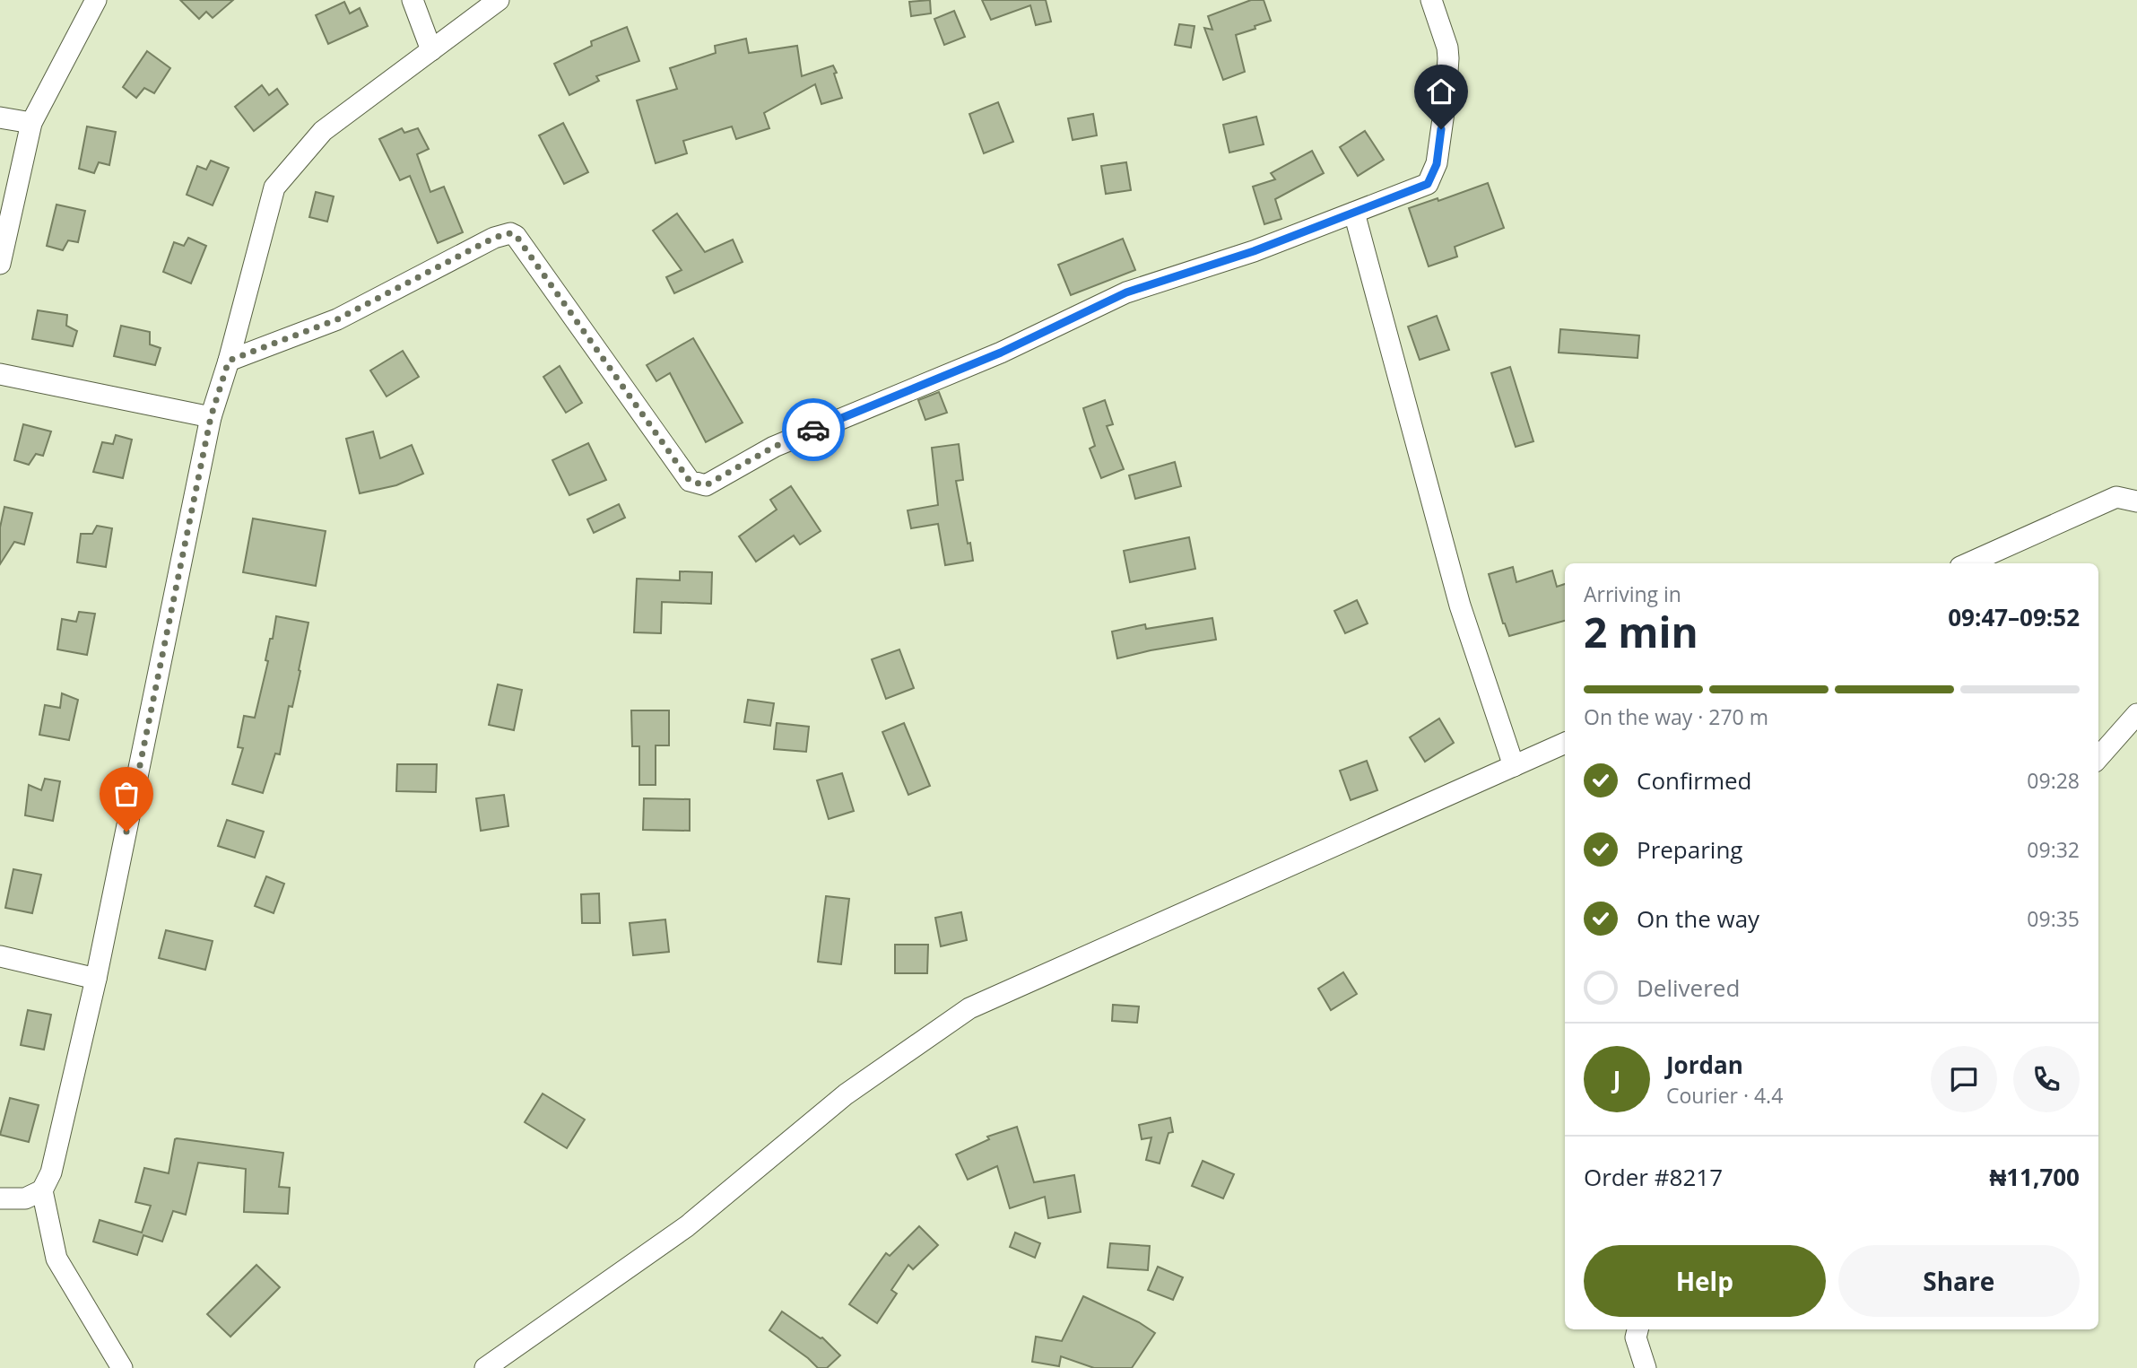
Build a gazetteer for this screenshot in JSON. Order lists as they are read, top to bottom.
{
  "page": {
    "heading": ["2 min", "Arriving in", "09:47–09:52"],
    "panel": [
      "Jordan",
      "Courier · 4.4",
      "Order #8217",
      "₦11,700"
    ],
    "bar": "On the way · 270 m",
    "list": [
      ["Confirmed", "09:28"],
      ["Preparing", "09:32"],
      ["On the way", "09:35"],
      "Delivered"
    ],
    "round": "J",
    "buttons": ["Help", "Share"]
  }
}
